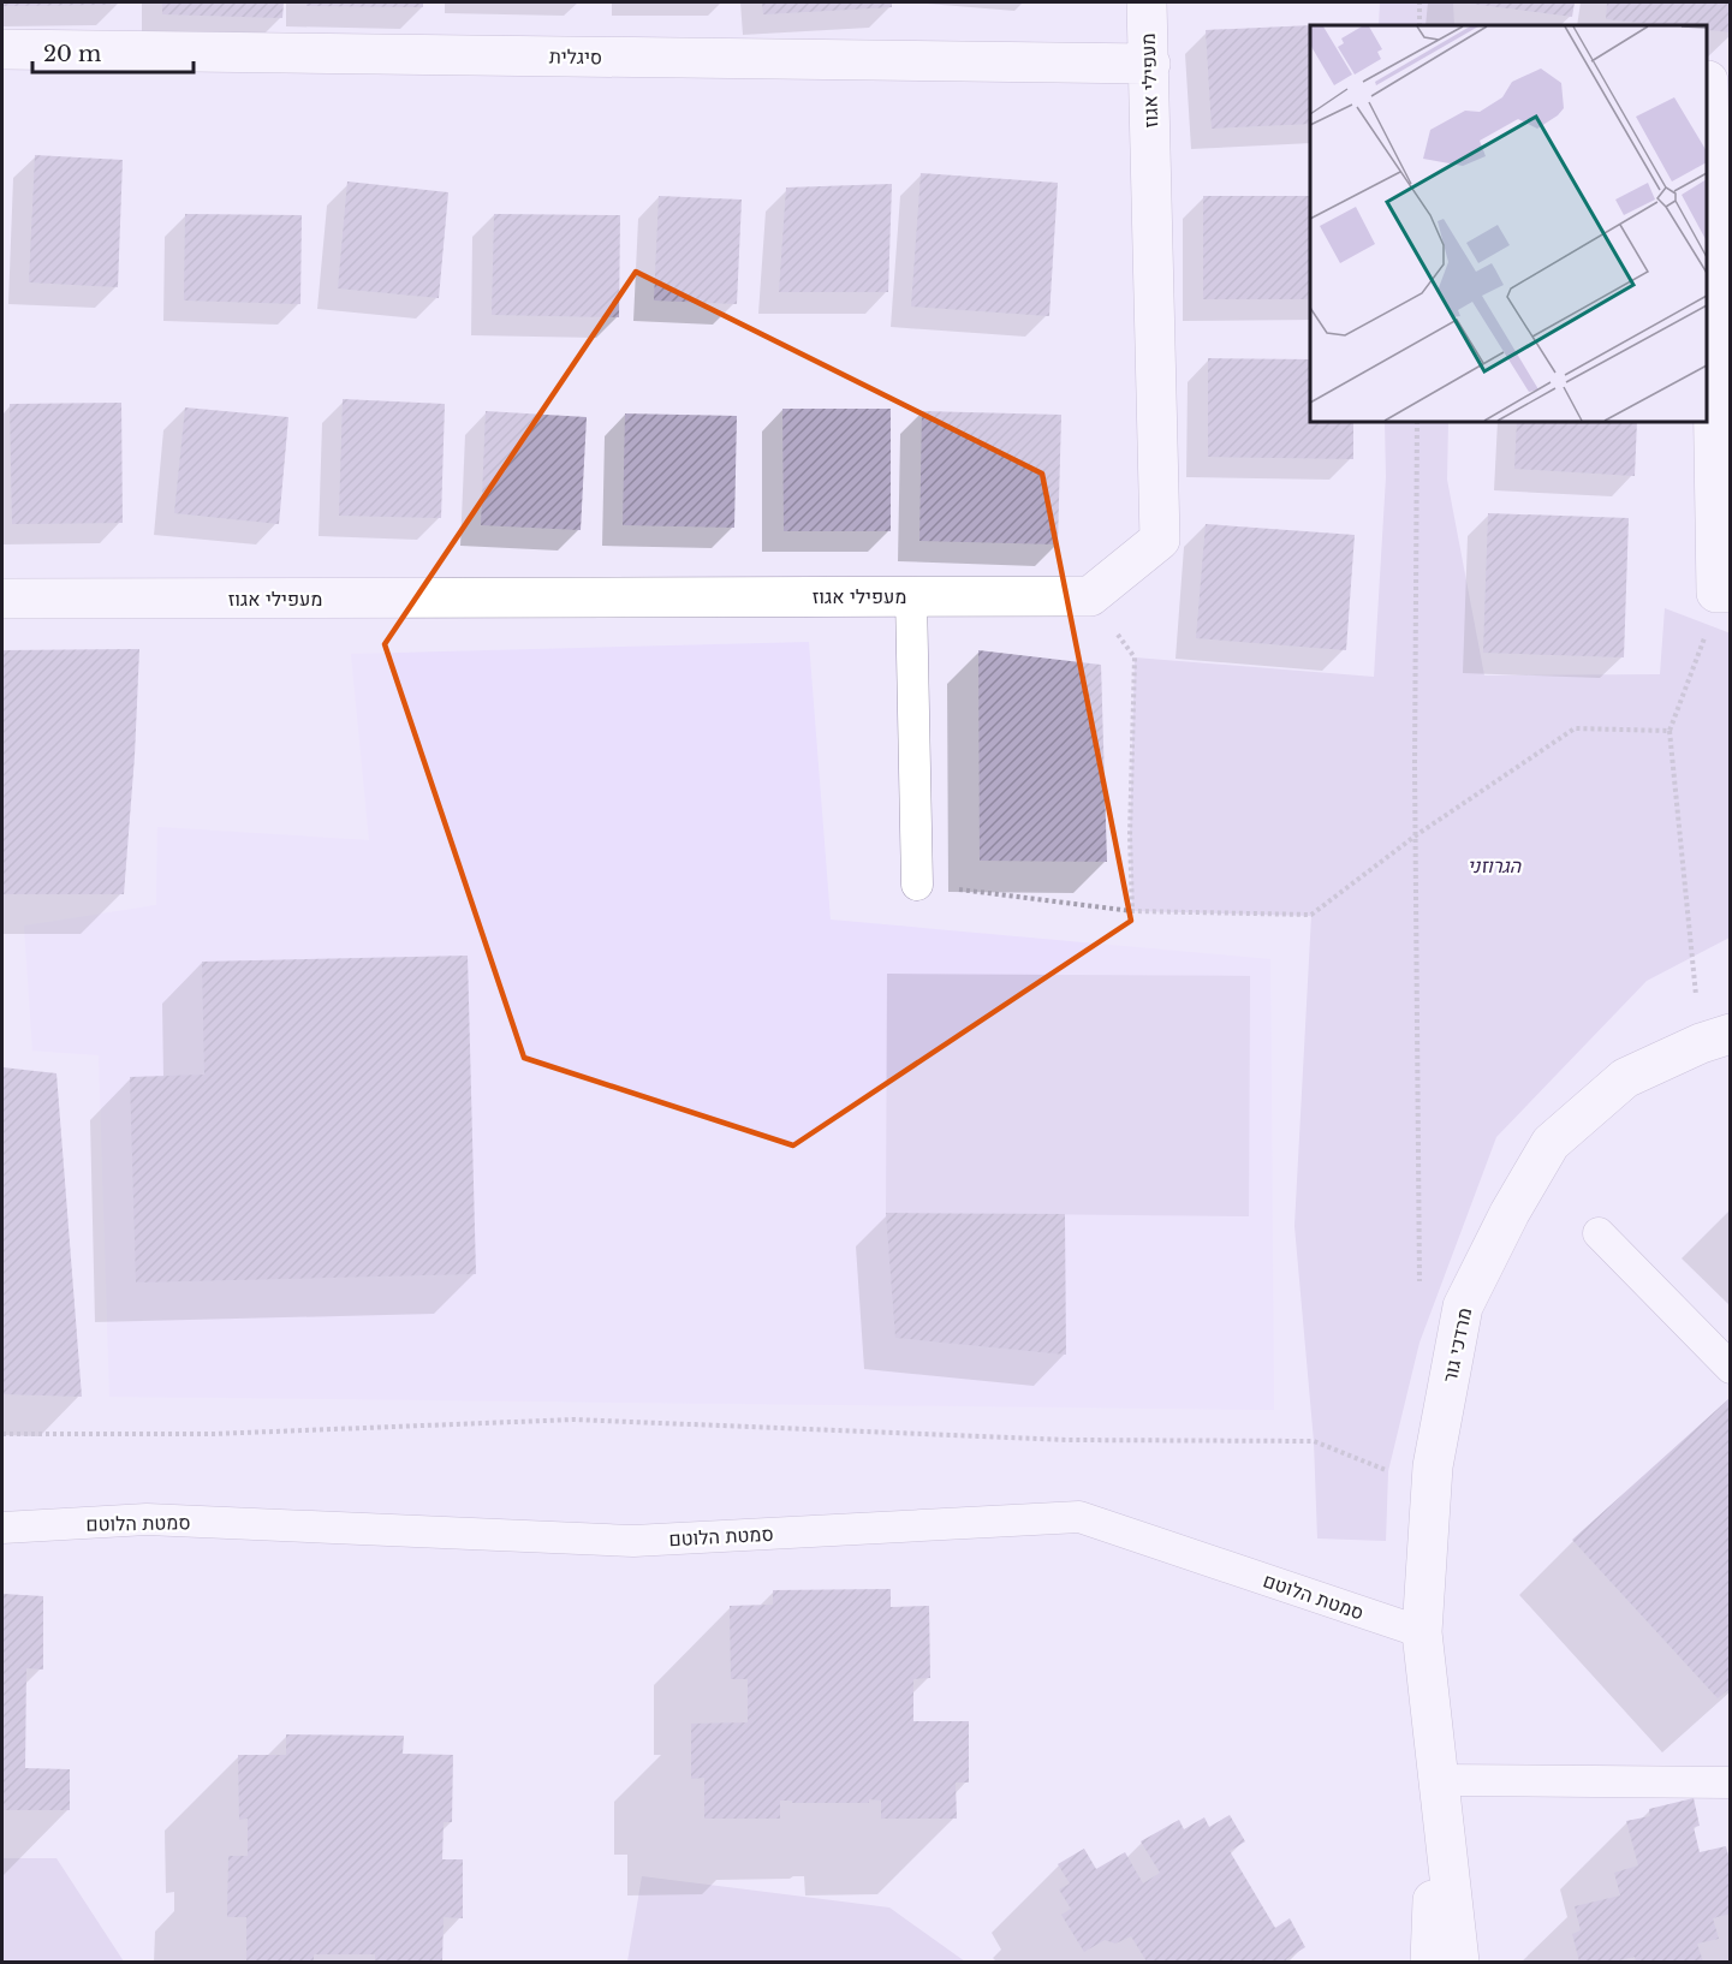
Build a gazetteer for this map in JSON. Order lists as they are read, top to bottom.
{
  "streets": {
    "street": ["סיגלית", "מעפילי אגוז", "מרדכי גור"],
    "lane": ["סמטת הלוטם"]
  },
  "crossings": [
    ["סיגלית", "מעפילי אגוז"],
    ["מרדכי גור", "סמטת הלוטם"]
  ],
  "parks": ["הגרוזני"],
  "scale_bar": "20 m"
}
